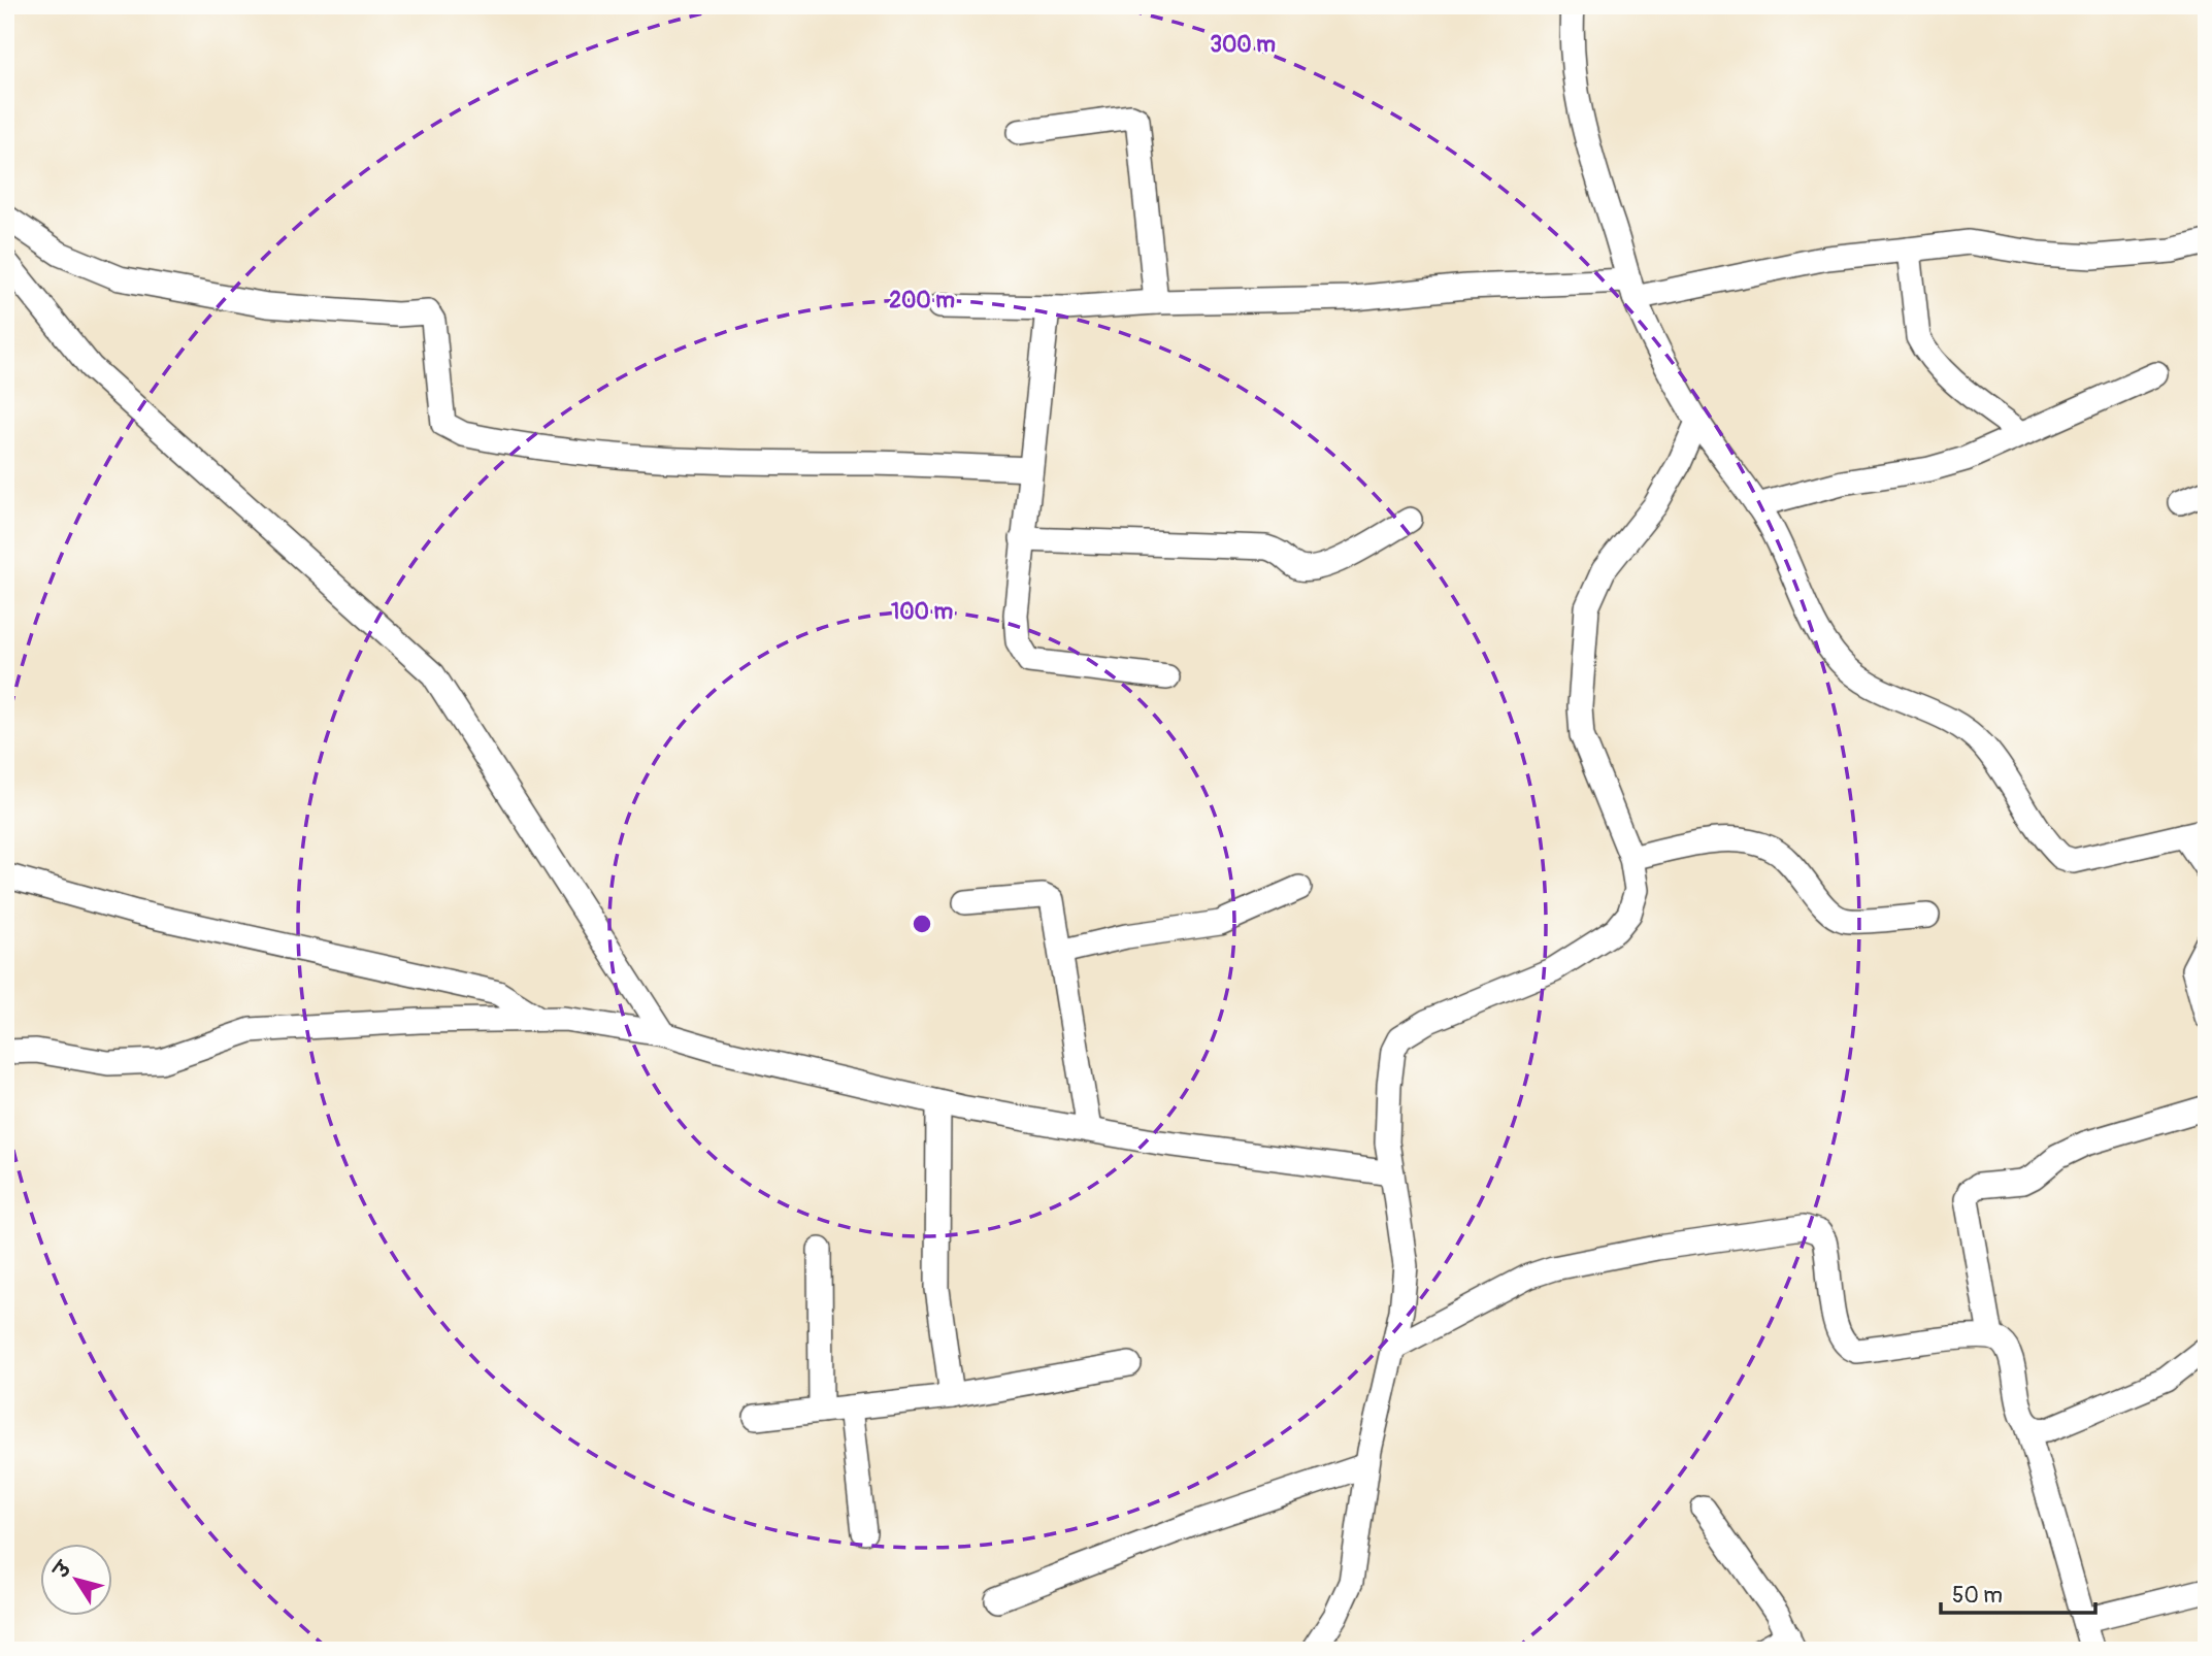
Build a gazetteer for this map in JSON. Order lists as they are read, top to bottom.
{
  "scale_bar": "50 m",
  "north": "top left",
  "rings": ["300 m", "200 m", "100 m"]
}
